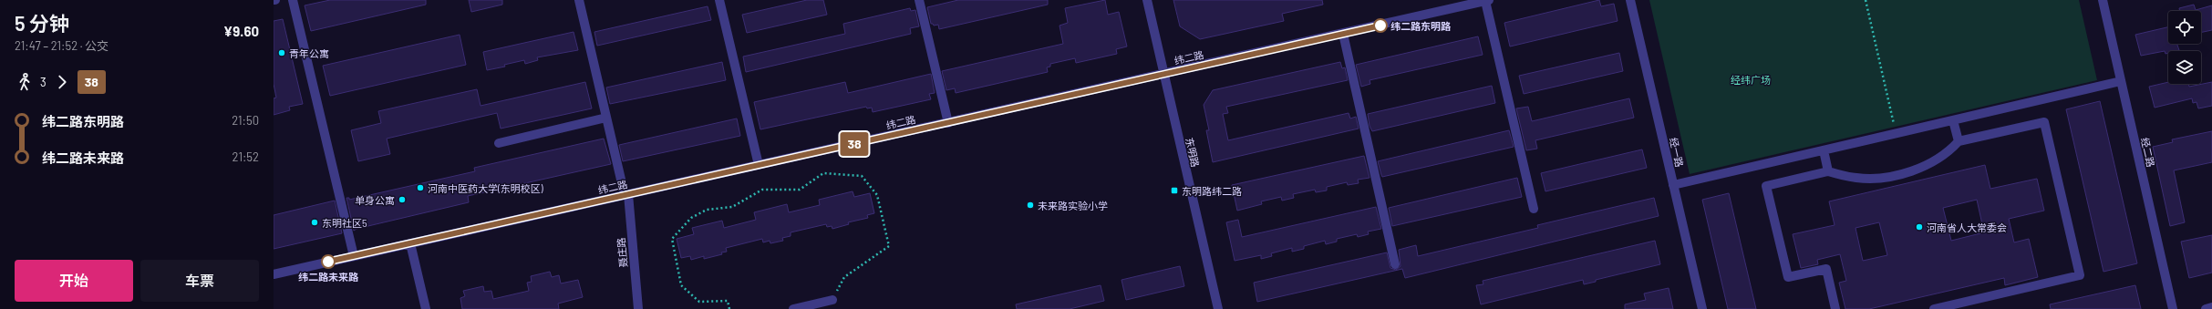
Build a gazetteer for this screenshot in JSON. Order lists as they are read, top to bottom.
{
  "streets": {
    "street": [
      "纬二路",
      "东明路",
      "经一路",
      "经二路",
      "聂庄路"
    ]
  },
  "crossings": [
    ["纬二路", "东明路"],
    ["纬二路", "聂庄路"]
  ],
  "parks": ["经纬广场"],
  "places": {
    "other": [
      "纬二路东明路",
      "青年公寓",
      "河南中医药大学(东明校区)",
      "单身公寓",
      "未来路实验小学",
      "东明社区5",
      "河南省人大常委会",
      "纬二路未来路"
    ],
    "transit": ["东明路纬二路"]
  },
  "lines": ["bus line 38"],
  "page": {
    "heading": ["5 分钟", "21:47 – 21:52 · 公交", "¥9.60"],
    "on_map": "38",
    "legs": ["3", "38"],
    "list": [
      {
        "name": "纬二路东明路",
        "value": "21:50"
      },
      {
        "name": "纬二路未来路",
        "value": "21:52"
      }
    ],
    "buttons": ["开始", "车票"]
  }
}
